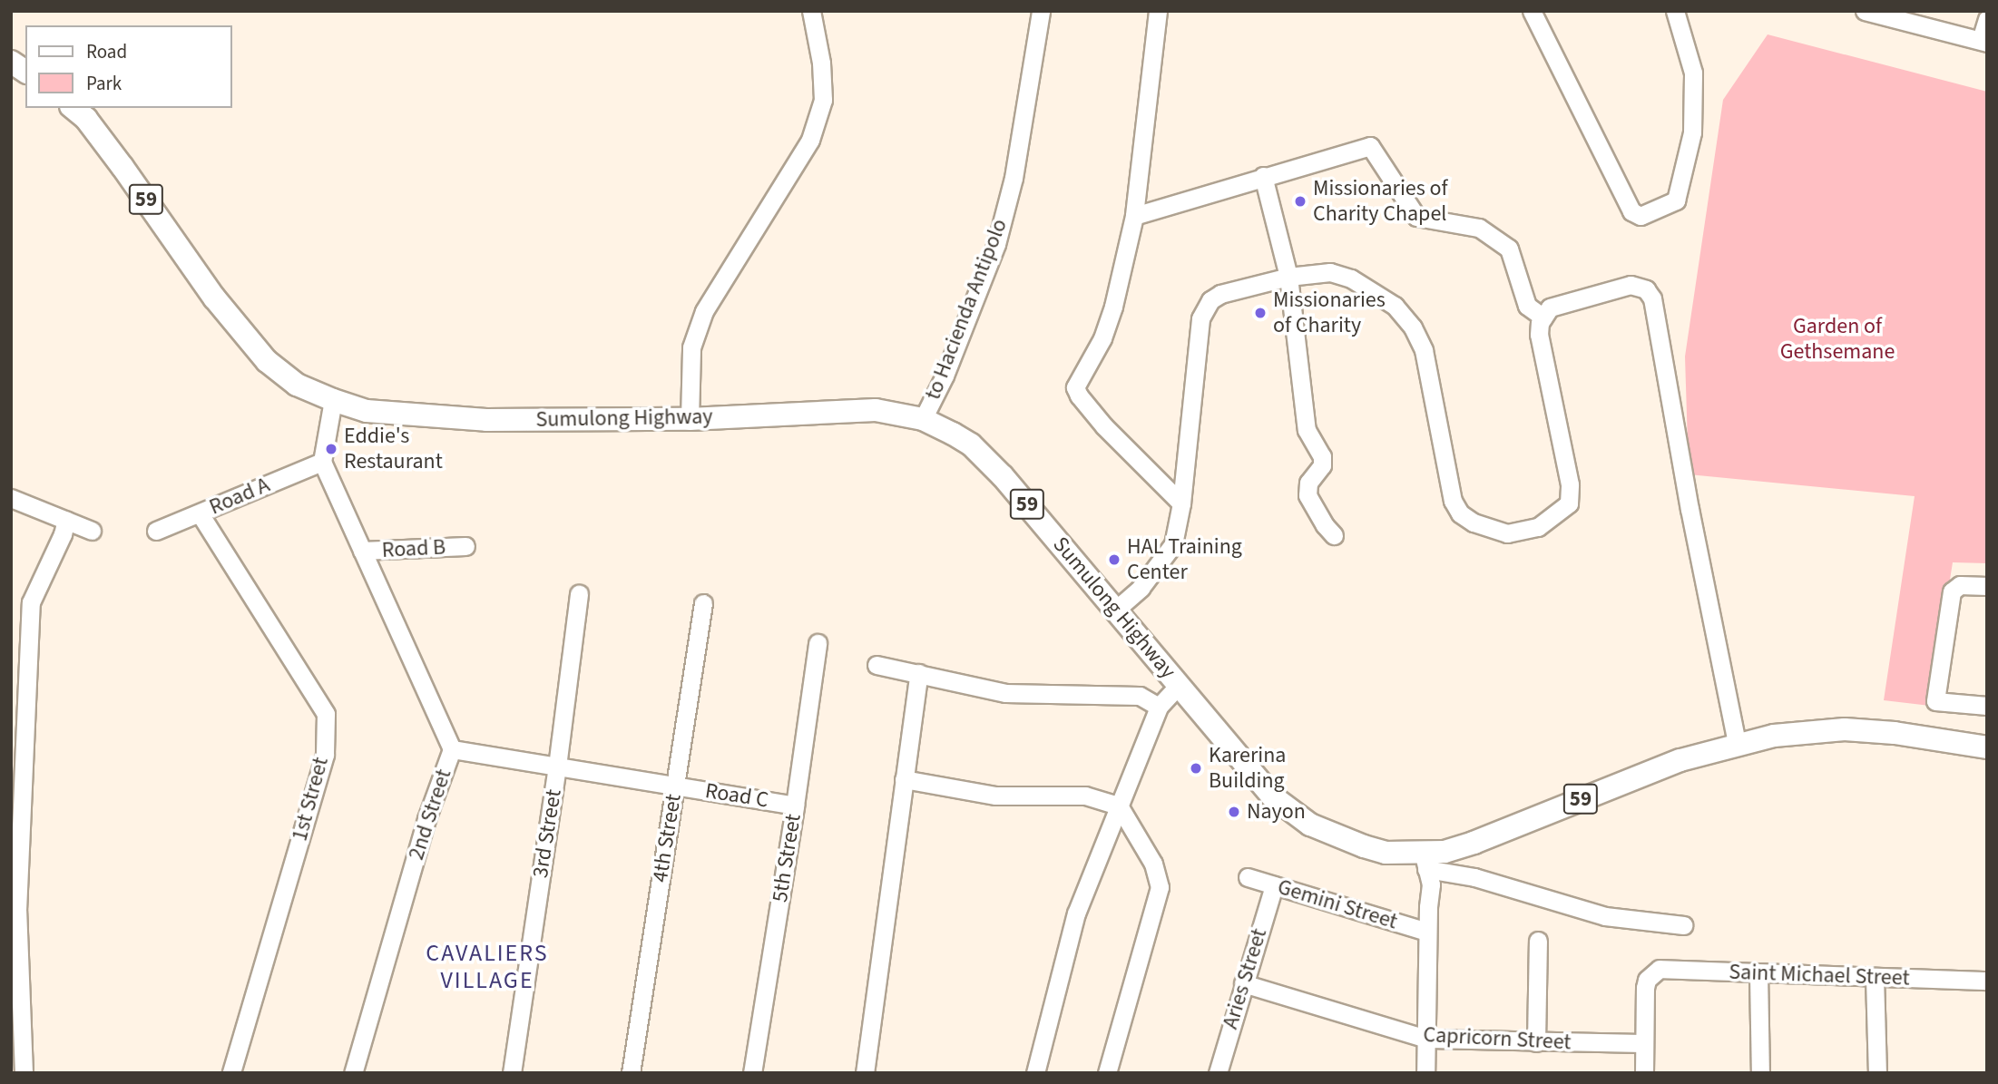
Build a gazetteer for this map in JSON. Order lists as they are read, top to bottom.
{
  "streets": {
    "main road": ["59", "Sumulong Highway"],
    "street": [
      "to Hacienda Antipolo",
      "Road A",
      "Road B",
      "Road C",
      "1st Street",
      "2nd Street",
      "3rd Street",
      "4th Street",
      "5th Street",
      "Gemini Street",
      "Saint Michael Street",
      "Aries Street",
      "Capricorn Street"
    ]
  },
  "crossings": [
    ["to Hacienda Antipolo", "Sumulong Highway"],
    ["Road A", "1st Street"],
    ["Road A", "2nd Street"],
    ["Road B", "2nd Street"],
    ["Road C", "2nd Street"],
    ["Road C", "3rd Street"],
    ["Road C", "4th Street"],
    ["Road C", "5th Street"],
    ["Gemini Street", "Aries Street"],
    ["Saint Michael Street", "Capricorn Street"],
    ["Aries Street", "Capricorn Street"]
  ],
  "districts": ["CAVALIERS VILLAGE"],
  "parks": ["Garden of Gethsemane"],
  "places": [
    "Missionaries of Charity Chapel",
    "Missionaries of Charity",
    "Eddie's Restaurant",
    "HAL Training Center",
    "Karerina Building",
    "Nayon"
  ],
  "legend": ["Road", "Park"]
}
